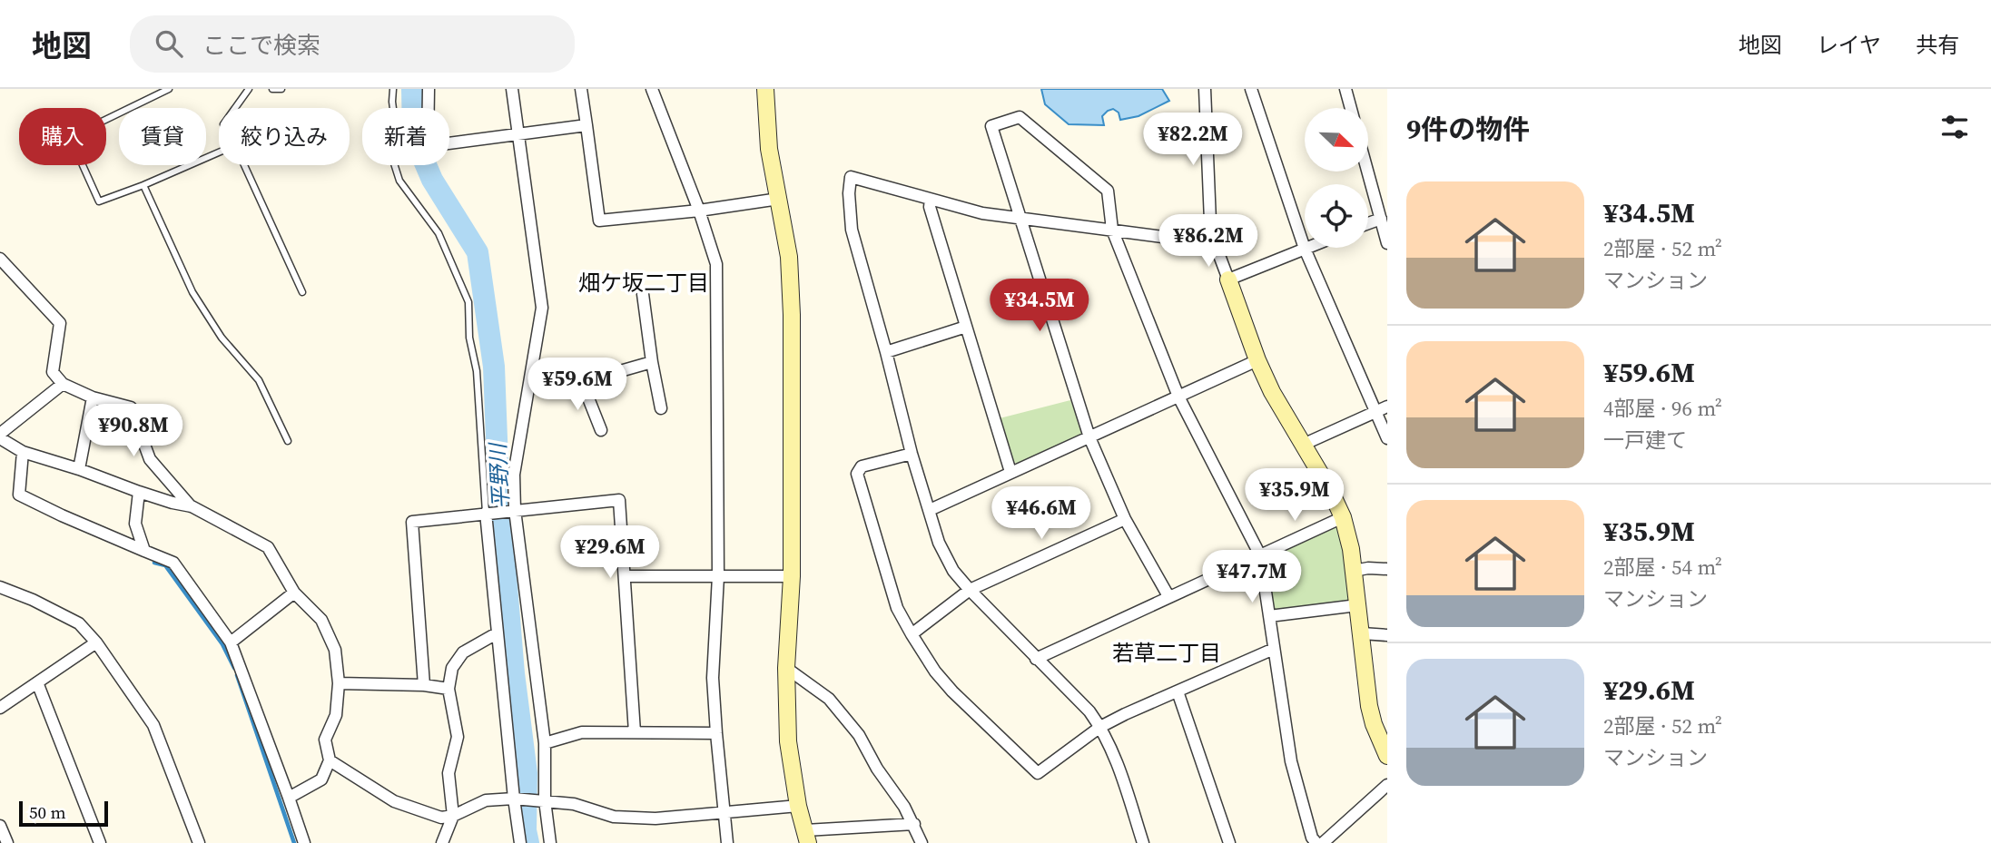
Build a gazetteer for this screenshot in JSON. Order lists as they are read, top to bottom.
{
  "districts": ["畑ケ坂二丁目", "若草二丁目"],
  "water": ["平野川"],
  "scale_bar": "50 m",
  "north": "bottom right",
  "page": {
    "header": "地図",
    "search": "ここで検索",
    "nav": ["地図", "レイヤ", "共有"],
    "heading": "9件の物件",
    "chip": [
      "購入",
      "賃貸",
      "絞り込み",
      "新着"
    ],
    "price": [
      "¥82.2M",
      "¥86.2M",
      "¥34.5M",
      "¥59.6M",
      "¥90.8M",
      "¥35.9M",
      "¥46.6M",
      "¥29.6M",
      "¥47.7M"
    ],
    "list": [
      {
        "name": "¥34.5M",
        "note": "2部屋 · 52 m² · マンション"
      },
      {
        "name": "¥59.6M",
        "note": "4部屋 · 96 m² · 一戸建て"
      },
      {
        "name": "¥35.9M",
        "note": "2部屋 · 54 m² · マンション"
      },
      {
        "name": "¥29.6M",
        "note": "2部屋 · 52 m² · マンション"
      }
    ],
    "scale": "50 m"
  }
}
